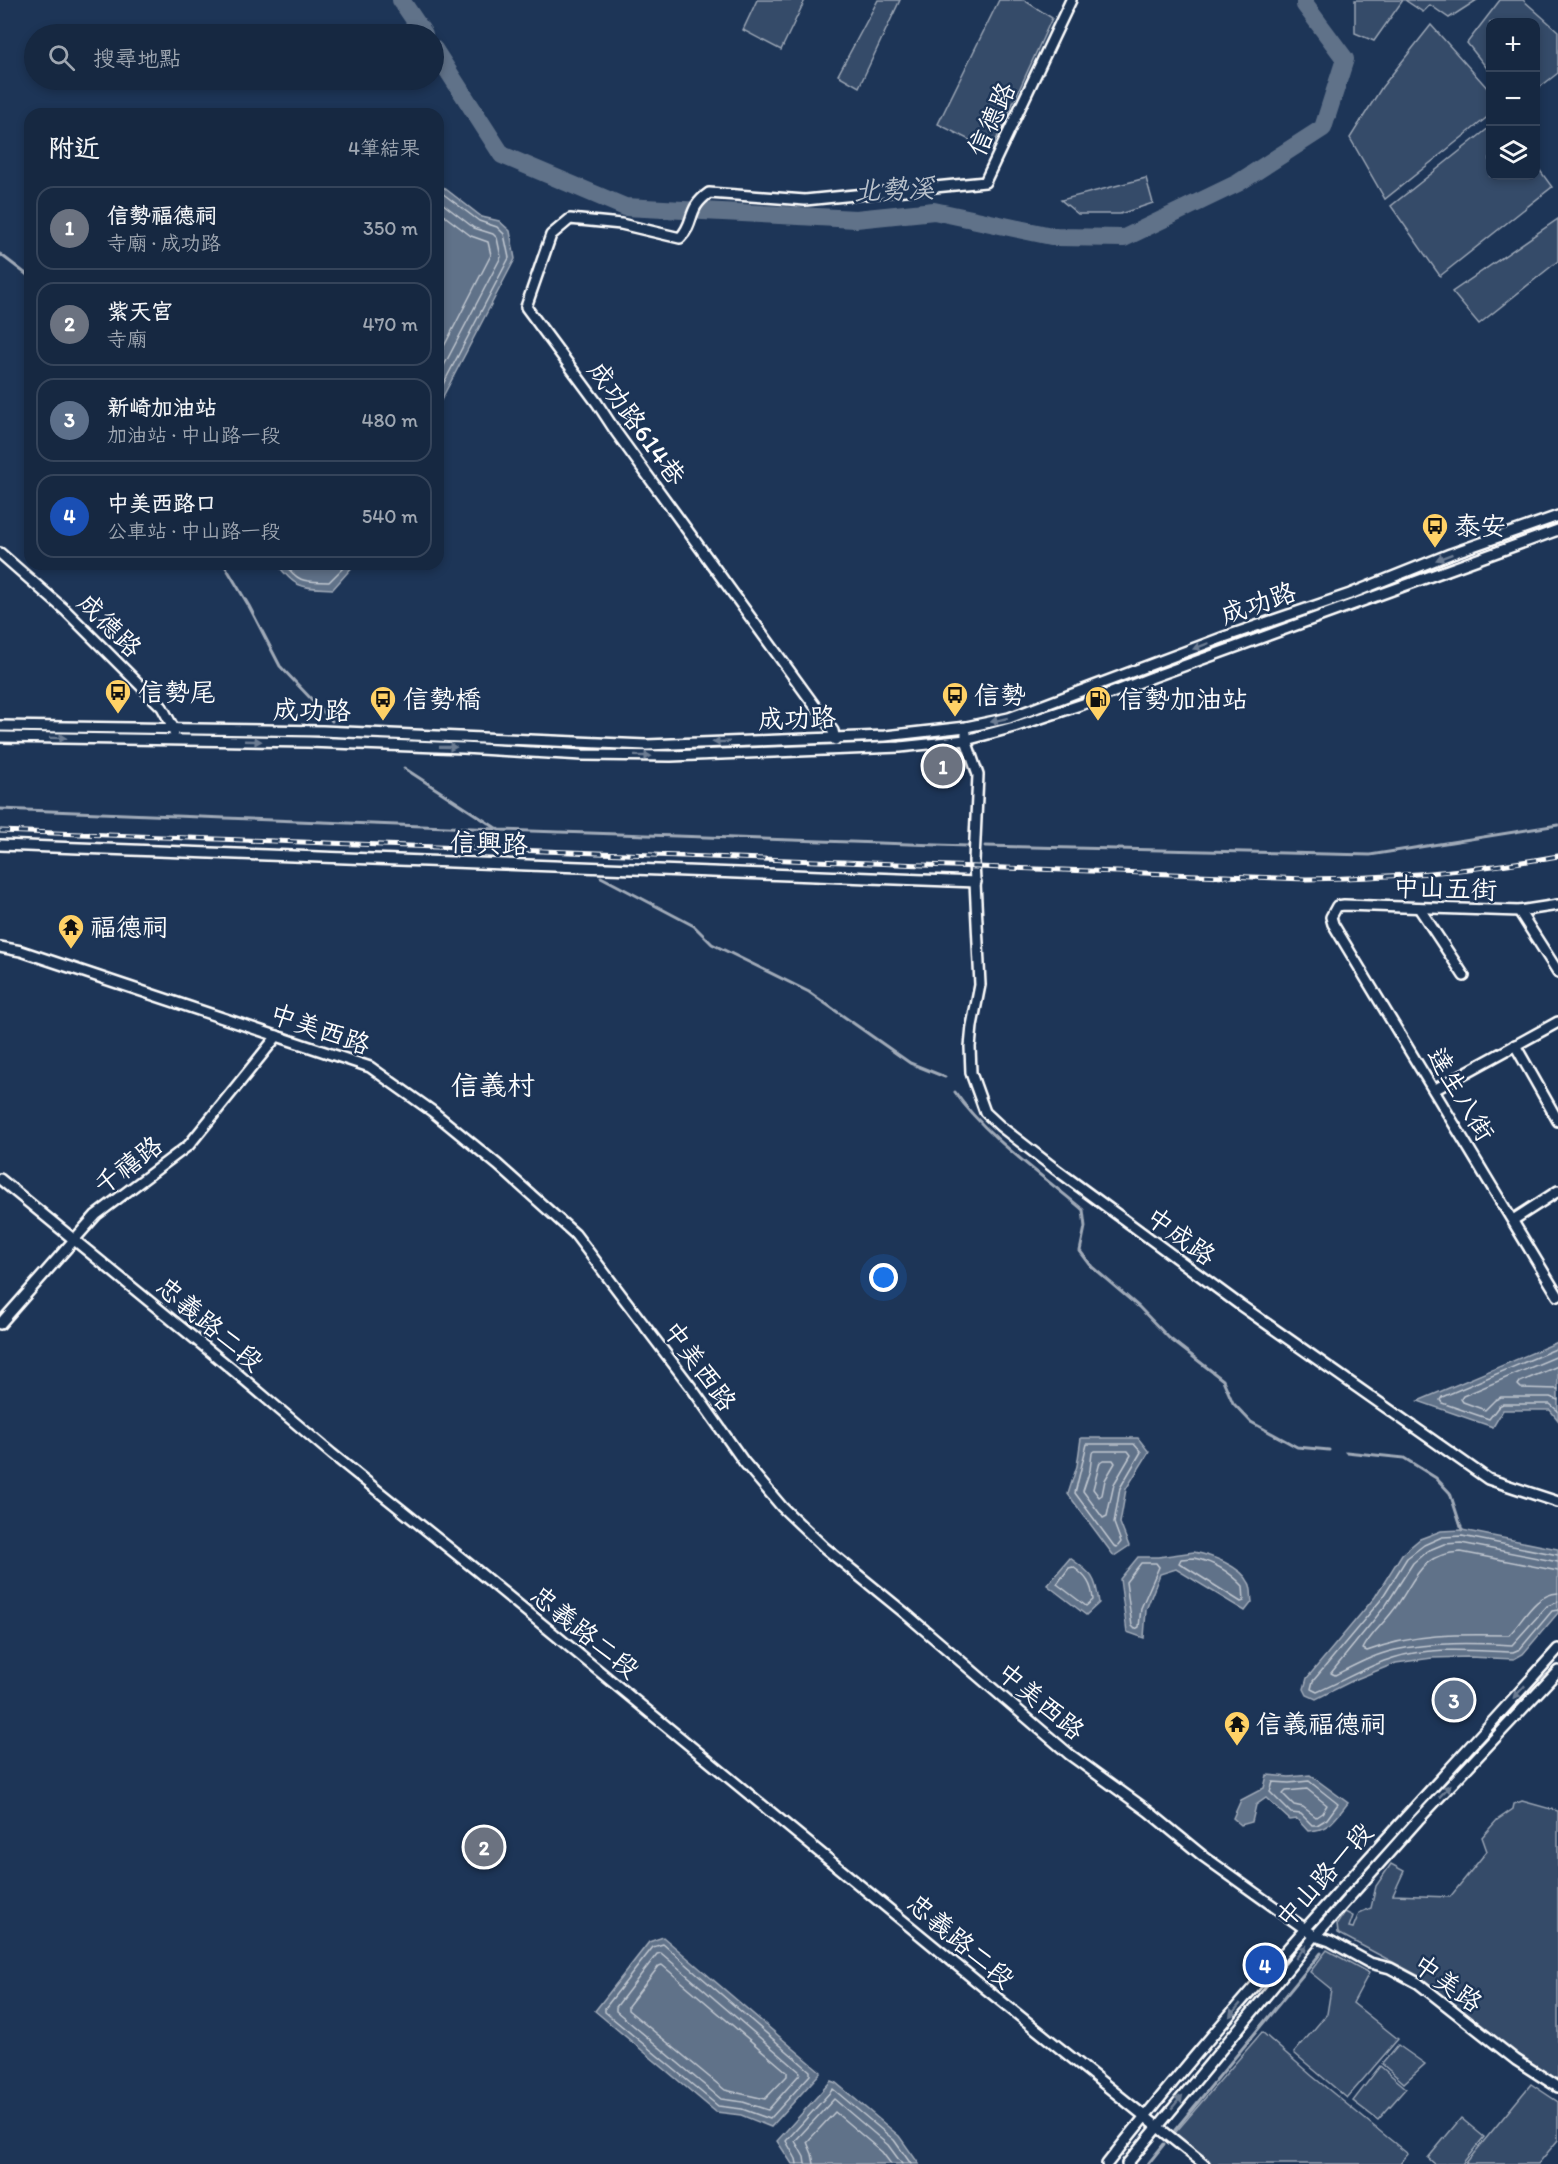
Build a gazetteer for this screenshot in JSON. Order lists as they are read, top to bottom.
{
  "streets": {
    "street": [
      "信德路",
      "成功路614巷",
      "成功路",
      "成德路",
      "信興路",
      "中山五街",
      "中美西路",
      "達生八街",
      "千禧路",
      "中成路",
      "忠義路二段",
      "中山路一段",
      "中美路"
    ]
  },
  "crossings": [
    ["信德路", "成功路614巷"],
    ["成功路614巷", "成功路"],
    ["成功路", "成德路"],
    ["成功路", "中成路"],
    ["信興路", "中成路"],
    ["中山五街", "達生八街"],
    ["中美西路", "千禧路"],
    ["中美西路", "中山路一段"],
    ["中美西路", "中美路"],
    ["千禧路", "忠義路二段"],
    ["忠義路二段", "中山路一段"],
    ["中山路一段", "中美路"]
  ],
  "districts": ["信義村"],
  "water": ["北勢溪"],
  "places": {
    "bus stop": [
      "泰安",
      "信勢尾",
      "信勢",
      "信勢橋"
    ],
    "fuel station": ["信勢加油站"],
    "temple": ["福德祠", "信義福德祠"]
  },
  "page": {
    "map_buttons": ["+", "−"],
    "search": "搜尋地點",
    "heading": ["附近", "4筆結果"],
    "list": [
      {
        "mark": "1",
        "name": "信勢福德祠",
        "note": "寺廟 · 成功路",
        "value": "350 m"
      },
      {
        "mark": "2",
        "name": "紫天宮",
        "note": "寺廟",
        "value": "470 m"
      },
      {
        "mark": "3",
        "name": "新崎加油站",
        "note": "加油站 · 中山路一段",
        "value": "480 m"
      },
      {
        "mark": "4",
        "name": "中美西路口",
        "note": "公車站 · 中山路一段",
        "value": "540 m"
      }
    ],
    "pins": [
      "1",
      "3",
      "2",
      "4"
    ]
  }
}
